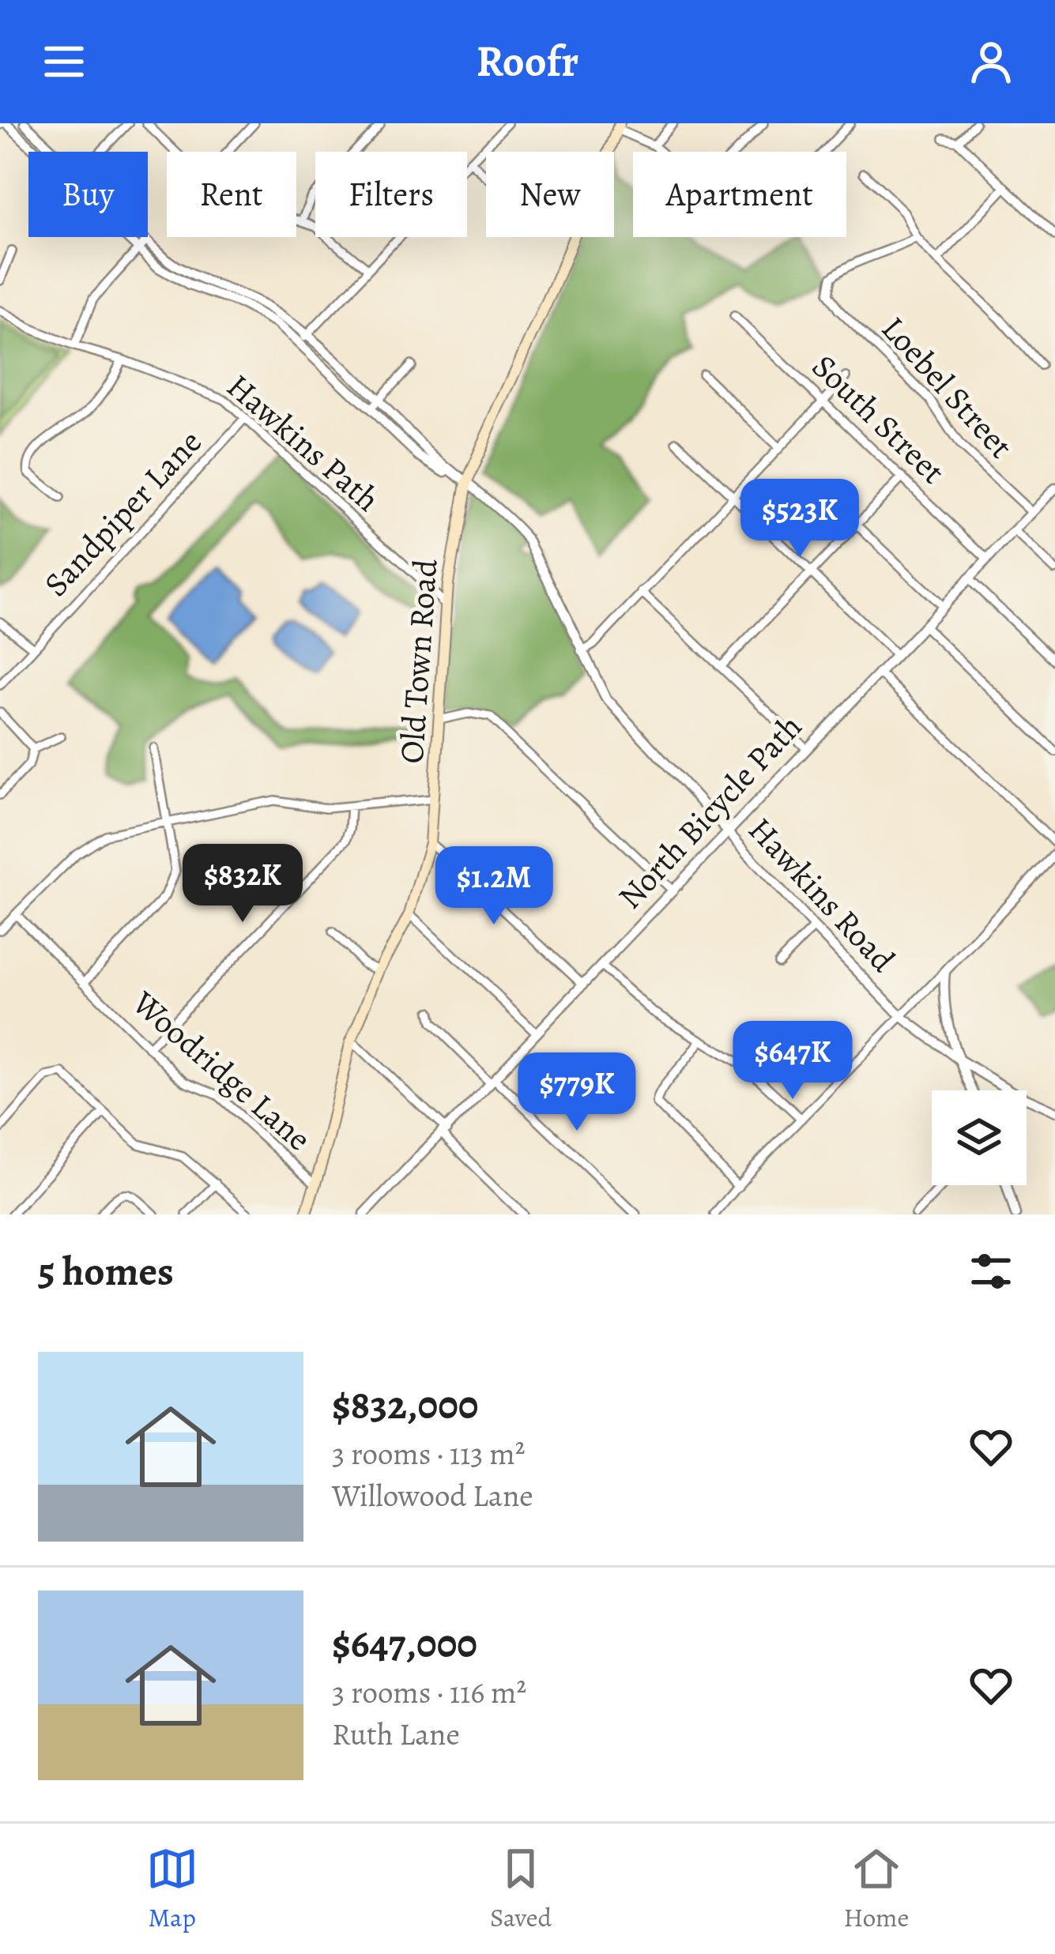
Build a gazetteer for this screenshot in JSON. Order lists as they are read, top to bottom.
{
  "streets": {
    "main road": ["Old Town Road"],
    "street": [
      "Loebel Street",
      "South Street",
      "Hawkins Path",
      "Sandpiper Lane",
      "North Bicycle Path",
      "Hawkins Road",
      "Woodridge Lane"
    ]
  },
  "crossings": [
    ["Loebel Street", "North Bicycle Path"],
    ["South Street", "North Bicycle Path"],
    ["Hawkins Path", "Sandpiper Lane"],
    ["Hawkins Path", "Old Town Road"],
    ["Old Town Road", "Hawkins Road"],
    ["Old Town Road", "Woodridge Lane"],
    ["North Bicycle Path", "Hawkins Road"]
  ],
  "page": {
    "header": "Roofr",
    "chip": [
      "Buy",
      "Rent",
      "Filters",
      "New",
      "Apartment"
    ],
    "price": [
      "$523K",
      "$832K",
      "$1.2M",
      "$647K",
      "$779K"
    ],
    "heading": "5 homes",
    "list": [
      {
        "name": "$832,000",
        "note": "3 rooms · 113 m² · Willowood Lane"
      },
      {
        "name": "$647,000",
        "note": "3 rooms · 116 m² · Ruth Lane"
      }
    ],
    "tabs": ["Map", "Saved", "Home"]
  }
}
